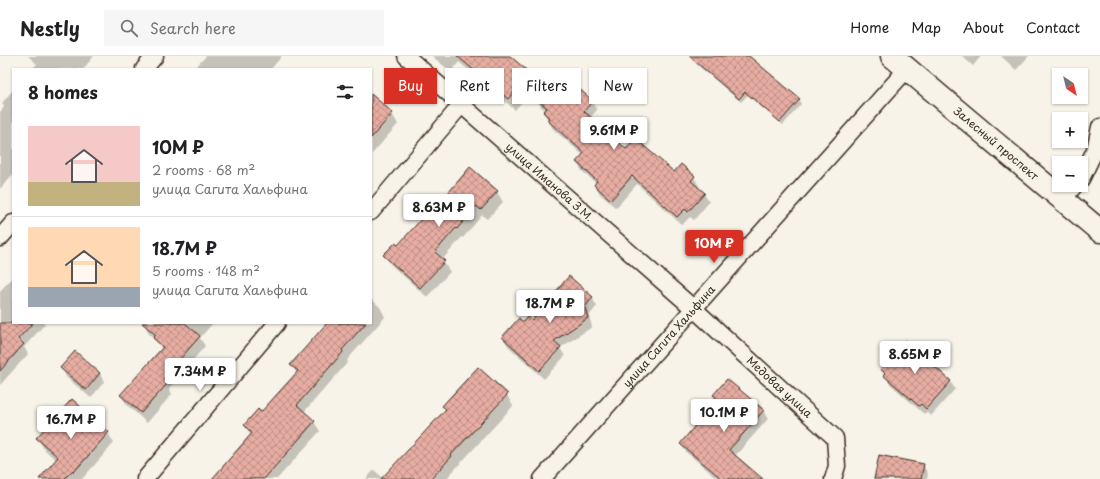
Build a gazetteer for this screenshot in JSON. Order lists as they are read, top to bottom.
{
  "streets": {
    "main road": ["Залесный проспект"],
    "street": ["улица Иманова З.М.", "улица Сагита Хальфина", "Медовая улица"]
  },
  "crossings": [
    ["Залесный проспект", "улица Сагита Хальфина"],
    ["улица Иманова З.М.", "улица Сагита Хальфина"],
    ["улица Иманова З.М.", "Медовая улица"],
    ["улица Сагита Хальфина", "Медовая улица"]
  ],
  "north": "bottom right",
  "page": {
    "header": "Nestly",
    "search": "Search here",
    "nav": [
      "Home",
      "Map",
      "About",
      "Contact"
    ],
    "map_buttons": ["+", "−"],
    "chip": [
      "Buy",
      "Rent",
      "Filters",
      "New"
    ],
    "heading": "8 homes",
    "list": [
      {
        "name": "10M ₽",
        "note": "2 rooms · 68 m² · улица Сагита Хальфина"
      },
      {
        "name": "18.7M ₽",
        "note": "5 rooms · 148 m² · улица Сагита Хальфина"
      }
    ],
    "price": [
      "9.61M ₽",
      "8.63M ₽",
      "10M ₽",
      "18.7M ₽",
      "8.65M ₽",
      "7.34M ₽",
      "10.1M ₽",
      "16.7M ₽"
    ]
  }
}
